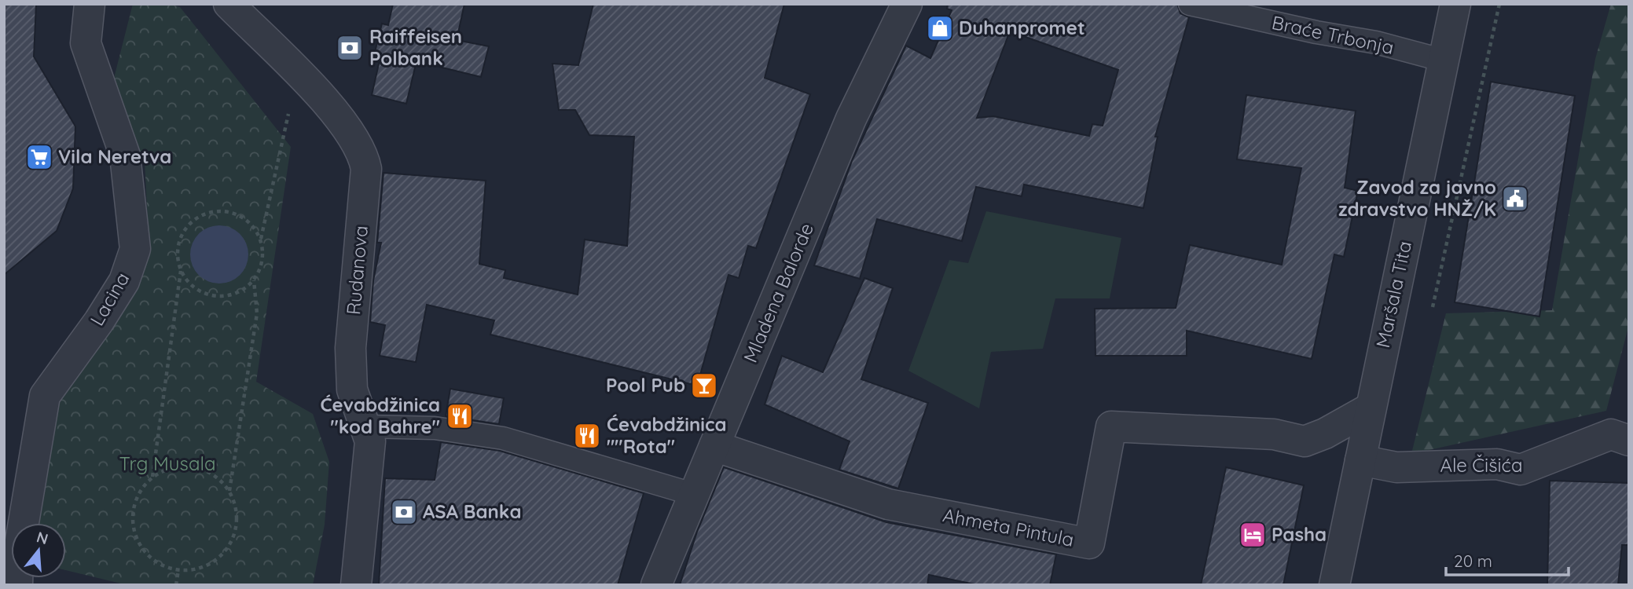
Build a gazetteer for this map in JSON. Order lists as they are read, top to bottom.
{
  "streets": {
    "street": [
      "Rudanova",
      "Mladena Balorde",
      "Maršala Tita",
      "Lacina",
      "Ale Čišića",
      "Ahmeta Pintula"
    ],
    "lane": ["Braće Trbonja"]
  },
  "crossings": [
    ["Braće Trbonja", "Maršala Tita"],
    ["Mladena Balorde", "Ahmeta Pintula"],
    ["Maršala Tita", "Ale Čišića"],
    ["Maršala Tita", "Ahmeta Pintula"]
  ],
  "parks": ["Trg Musala"],
  "places": {
    "shop": ["Duhanpromet"],
    "bank": ["Raiffeisen Polbank", "ASA Banka"],
    "supermarket": ["Vila Neretva"],
    "public building": ["Zavod za javno zdravstvo HNŽ/K"],
    "bar": ["Pool Pub"],
    "restaurant": ["Ćevabdžinica \"kod Bahre\"", "Ćevabdžinica \"\"Rota\""],
    "hotel": ["Pasha"]
  },
  "scale_bar": "20 m",
  "north": "top"
}
